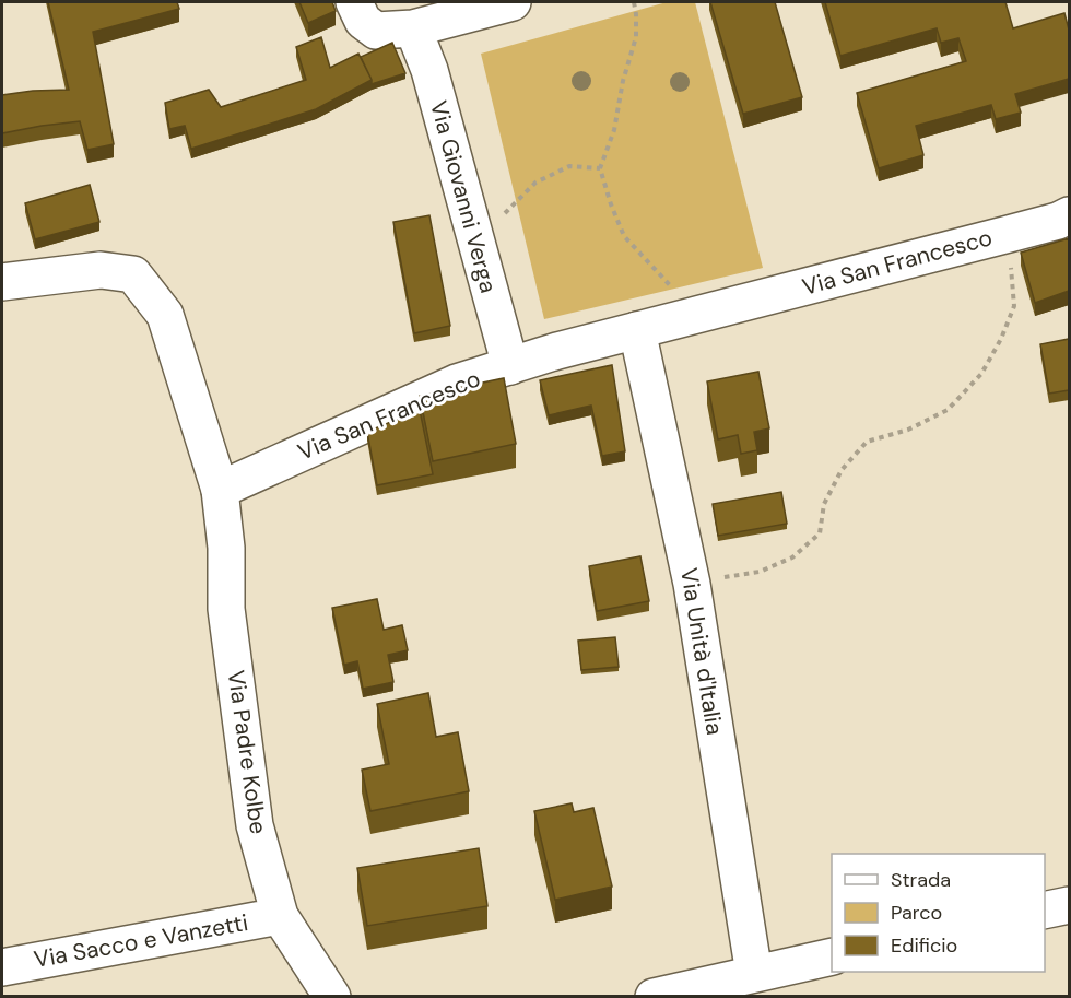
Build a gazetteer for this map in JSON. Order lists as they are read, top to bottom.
{
  "streets": {
    "street": [
      "Via Giovanni Verga",
      "Via San Francesco",
      "Via Unità d'Italia",
      "Via Padre Kolbe",
      "Via Sacco e Vanzetti"
    ]
  },
  "crossings": [
    ["Via Giovanni Verga", "Via San Francesco"],
    ["Via San Francesco", "Via Unità d'Italia"],
    ["Via San Francesco", "Via Padre Kolbe"],
    ["Via Padre Kolbe", "Via Sacco e Vanzetti"]
  ],
  "legend": ["Strada", "Parco", "Edificio"]
}
